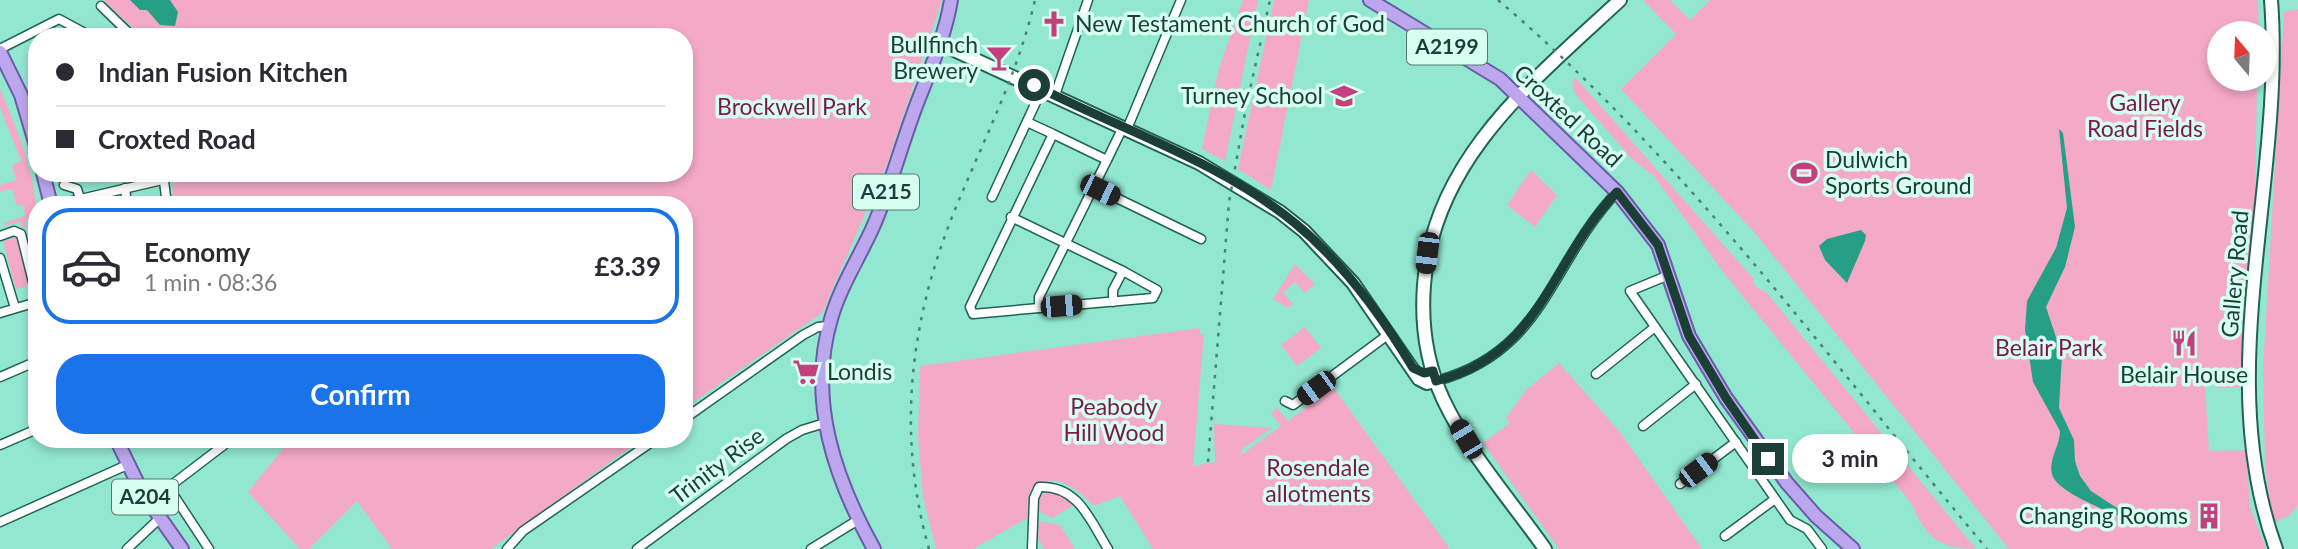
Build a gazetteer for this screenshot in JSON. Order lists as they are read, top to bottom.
{
  "streets": {
    "main road": [
      "A2199",
      "Croxted Road",
      "A215",
      "A204"
    ],
    "street": ["Gallery Road", "Trinity Rise"]
  },
  "crossings": [
    ["A215", "Trinity Rise"]
  ],
  "parks": [
    "Gallery Road Fields",
    "Brockwell Park",
    "Belair Park",
    "Peabody Hill Wood",
    "Rosendale allotments"
  ],
  "places": {
    "church": ["New Testament Church of God"],
    "bar": ["Bullfinch Brewery"],
    "school or university": ["Turney School"],
    "sports": ["Dulwich Sports Ground"],
    "restaurant": ["Belair House"],
    "supermarket": ["Londis"],
    "building": ["Changing Rooms"]
  },
  "north": "top",
  "page": {
    "banner": ["Indian Fusion Kitchen", "Croxted Road"],
    "list": [
      {
        "name": "Economy",
        "note": "1 min · 08:36",
        "value": "£3.39"
      }
    ],
    "buttons": "Confirm",
    "bubble": "3 min"
  }
}
